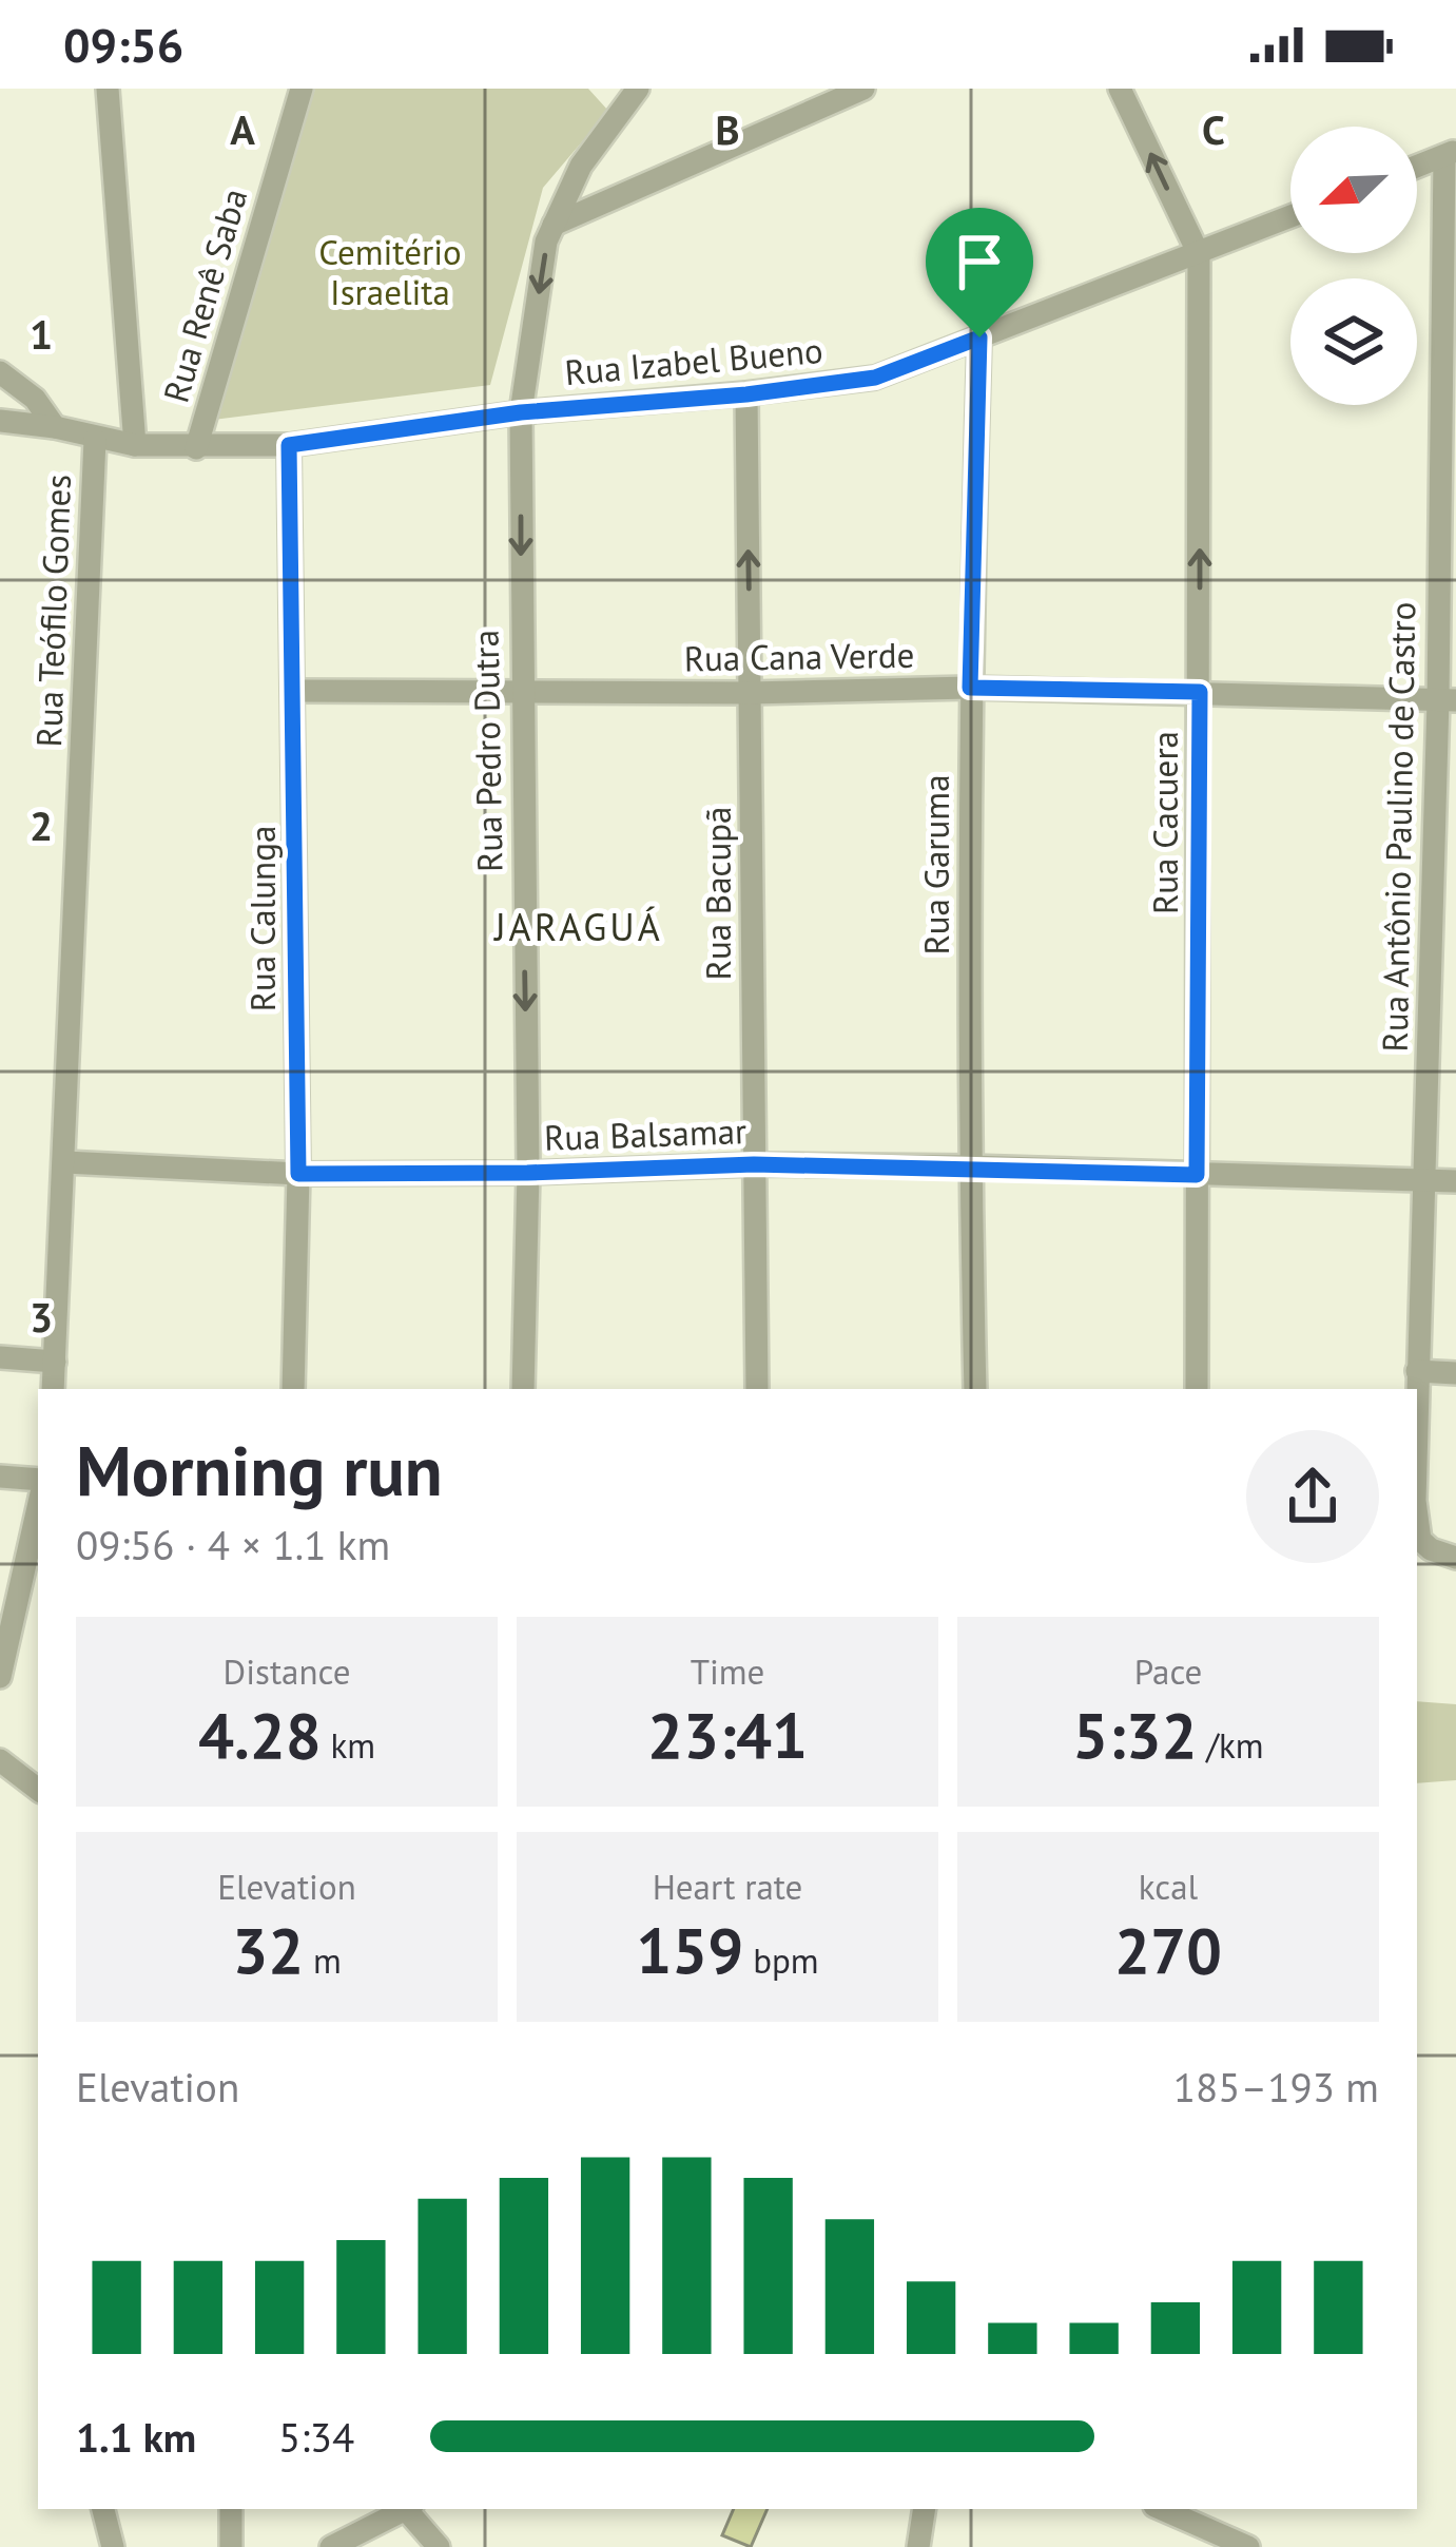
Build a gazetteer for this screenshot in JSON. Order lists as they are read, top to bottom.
{
  "streets": {
    "street": [
      "Rua Renê Saba",
      "Rua Izabel Bueno",
      "Rua Teófilo Gomes",
      "Rua Cana Verde",
      "Rua Pedro Dutra",
      "Rua Cacuera",
      "Rua Antônio Paulino de Castro",
      "Rua Garuma",
      "Rua Bacupã",
      "Rua Calunga",
      "Rua Balsamar"
    ]
  },
  "crossings": [
    ["Rua Renê Saba", "Rua Izabel Bueno"],
    ["Rua Izabel Bueno", "Rua Teófilo Gomes"],
    ["Rua Izabel Bueno", "Rua Pedro Dutra"],
    ["Rua Izabel Bueno", "Rua Cacuera"],
    ["Rua Izabel Bueno", "Rua Garuma"],
    ["Rua Izabel Bueno", "Rua Bacupã"],
    ["Rua Izabel Bueno", "Rua Calunga"],
    ["Rua Teófilo Gomes", "Rua Balsamar"],
    ["Rua Cana Verde", "Rua Pedro Dutra"],
    ["Rua Cana Verde", "Rua Cacuera"],
    ["Rua Cana Verde", "Rua Antônio Paulino de Castro"],
    ["Rua Cana Verde", "Rua Garuma"],
    ["Rua Cana Verde", "Rua Bacupã"],
    ["Rua Cana Verde", "Rua Calunga"],
    ["Rua Pedro Dutra", "Rua Balsamar"],
    ["Rua Cacuera", "Rua Balsamar"],
    ["Rua Antônio Paulino de Castro", "Rua Balsamar"],
    ["Rua Garuma", "Rua Balsamar"],
    ["Rua Bacupã", "Rua Balsamar"],
    ["Rua Calunga", "Rua Balsamar"]
  ],
  "one_way": ["Rua Pedro Dutra", "Rua Cacuera"],
  "districts": ["JARAGUÁ"],
  "parks": ["Cemitério Israelita"],
  "north": "bottom left",
  "page": {
    "status": "09:56",
    "heading": ["Morning run", "09:56 · 4 × 1.1 km"],
    "stats": [
      ["Distance", "4.28 km"],
      ["Time", "23:41"],
      ["Pace", "5:32 /km"],
      ["Elevation", "32 m"],
      ["Heart rate", "159 bpm"],
      ["kcal", "270"]
    ],
    "chart": ["Elevation", "185–193 m"],
    "list": [
      {
        "name": "1.1 km",
        "note": "5:34"
      }
    ]
  },
  "grid": {
    "columns": ["A", "B", "C"],
    "rows": ["1", "2", "3"]
  }
}
